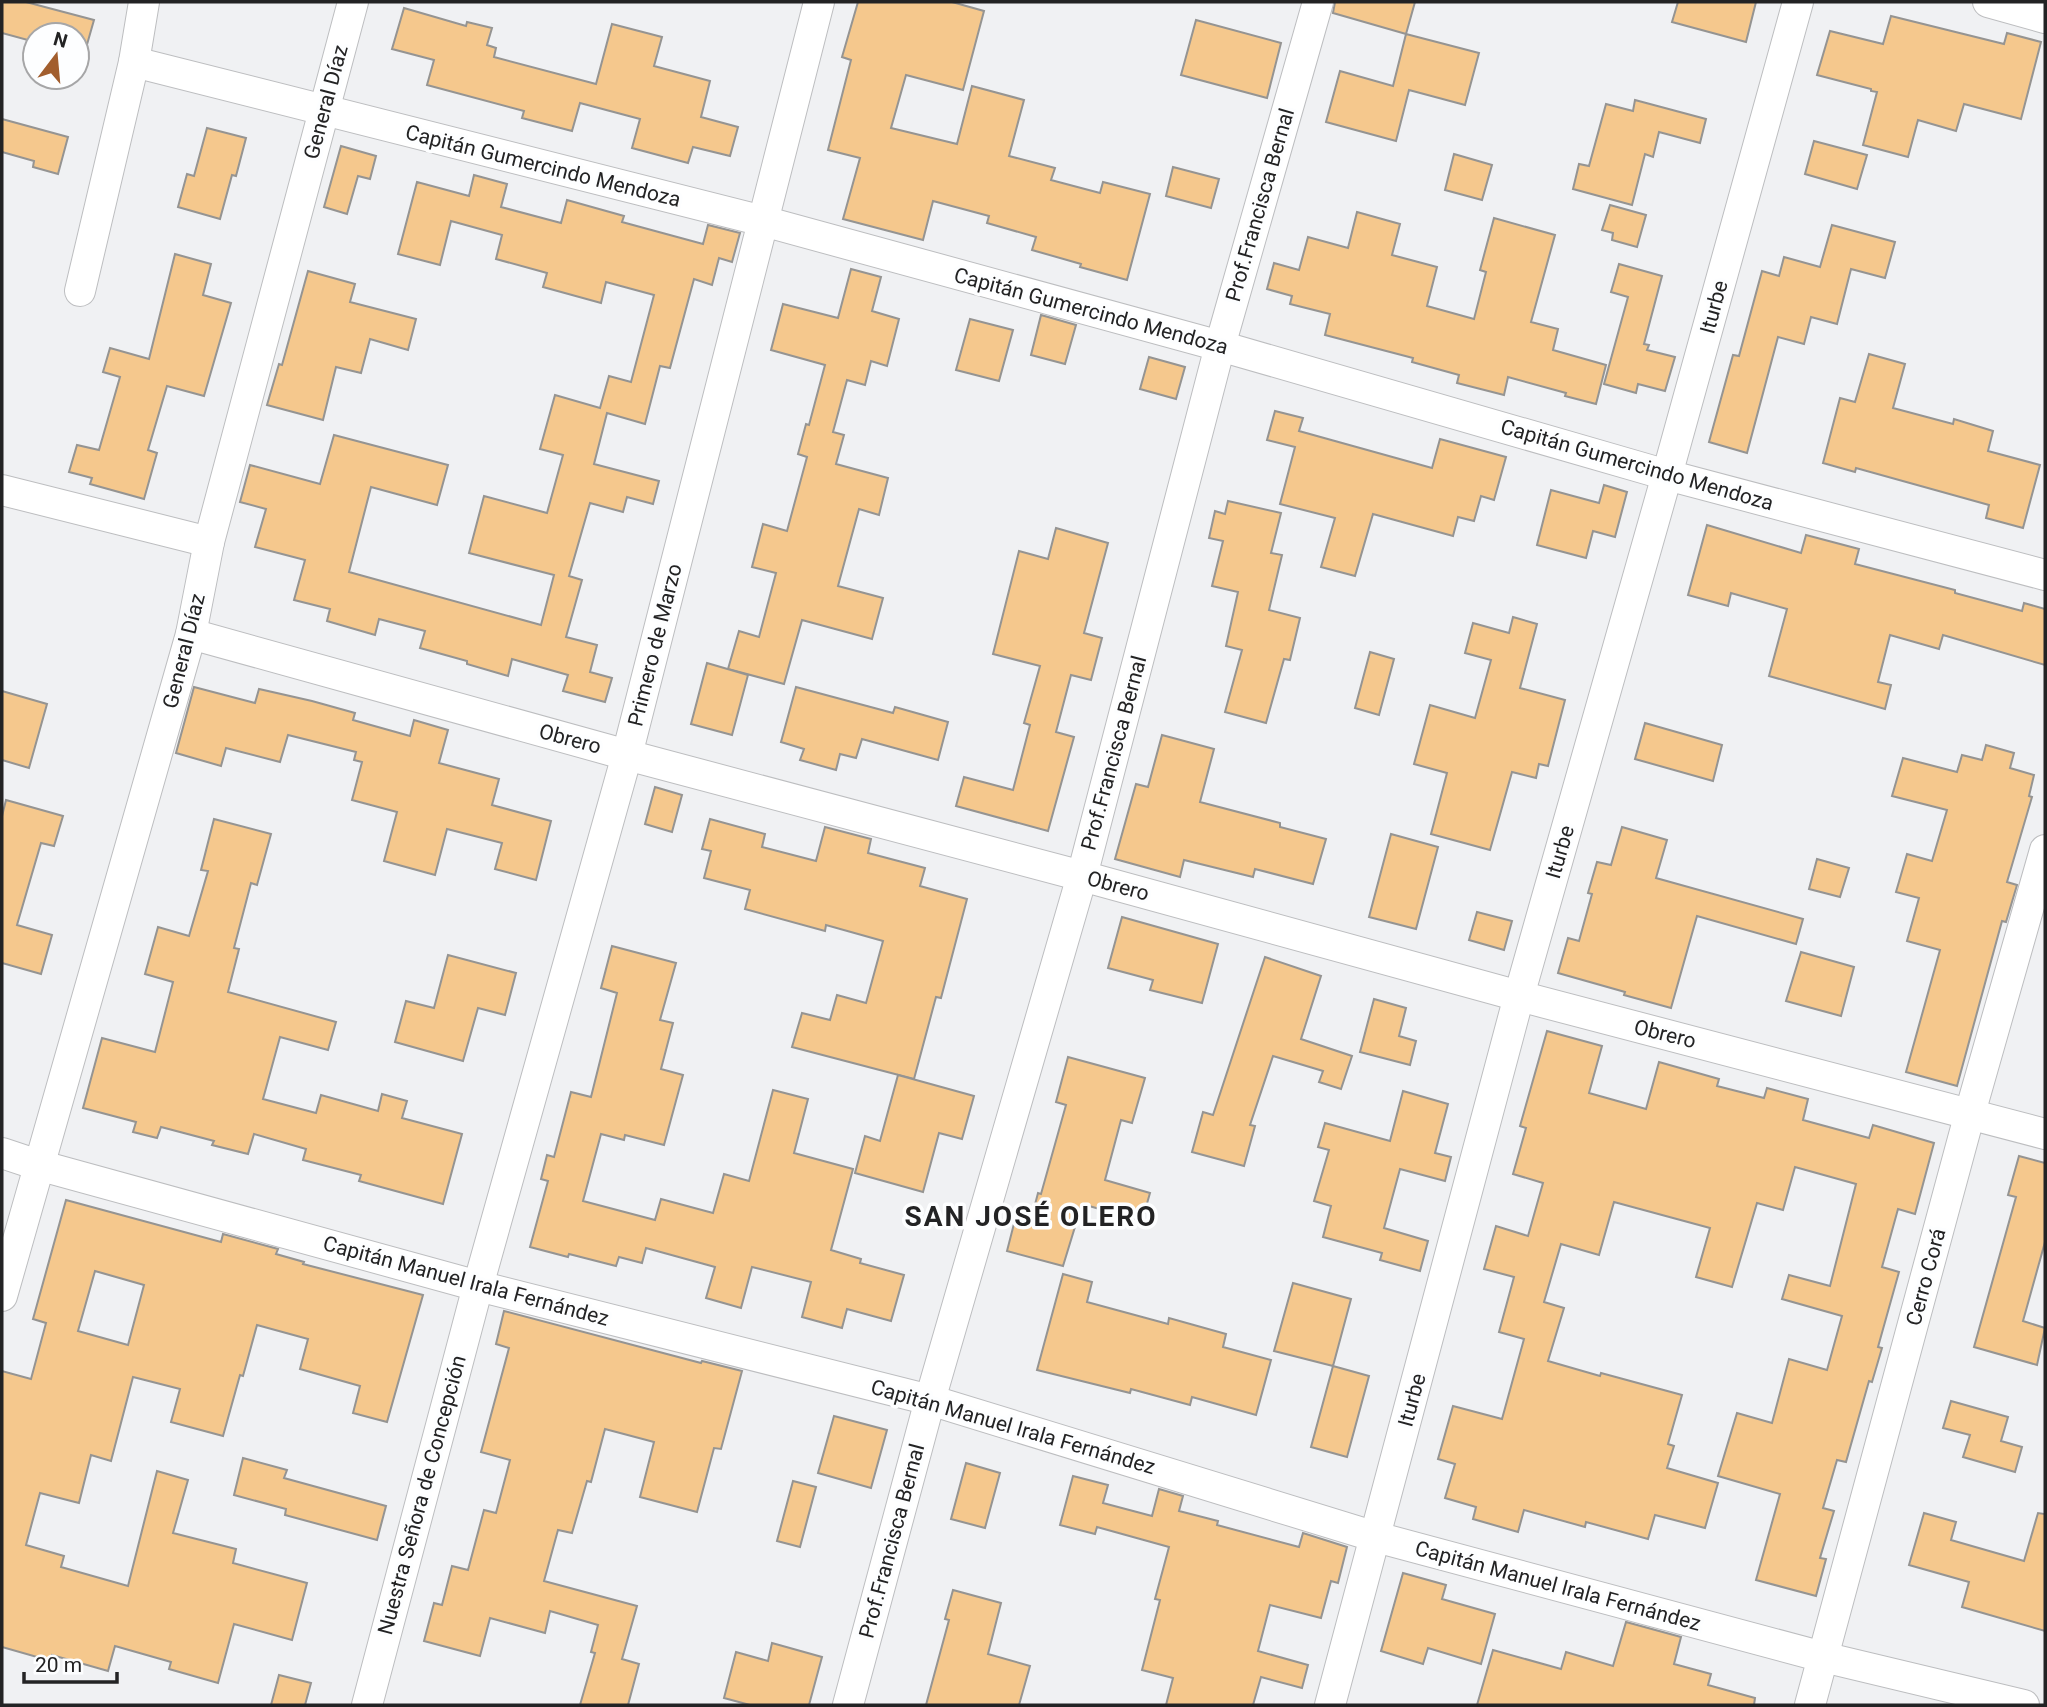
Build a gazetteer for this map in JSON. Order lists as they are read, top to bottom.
{
  "streets": {
    "street": [
      "General Díaz",
      "Capitán Gumercindo Mendoza",
      "Prof.Francisca Bernal",
      "Iturbe",
      "Primero de Marzo",
      "Obrero",
      "Cerro Corá",
      "Capitán Manuel Irala Fernández",
      "Nuestra Señora de Concepción"
    ]
  },
  "crossings": [
    ["General Díaz", "Capitán Gumercindo Mendoza"],
    ["General Díaz", "Obrero"],
    ["General Díaz", "Capitán Manuel Irala Fernández"],
    ["Capitán Gumercindo Mendoza", "Prof.Francisca Bernal"],
    ["Capitán Gumercindo Mendoza", "Iturbe"],
    ["Capitán Gumercindo Mendoza", "Primero de Marzo"],
    ["Prof.Francisca Bernal", "Obrero"],
    ["Prof.Francisca Bernal", "Capitán Manuel Irala Fernández"],
    ["Iturbe", "Obrero"],
    ["Iturbe", "Capitán Manuel Irala Fernández"],
    ["Primero de Marzo", "Obrero"],
    ["Primero de Marzo", "Capitán Manuel Irala Fernández"],
    ["Primero de Marzo", "Nuestra Señora de Concepción"],
    ["Obrero", "Cerro Corá"],
    ["Cerro Corá", "Capitán Manuel Irala Fernández"],
    ["Capitán Manuel Irala Fernández", "Nuestra Señora de Concepción"]
  ],
  "districts": ["SAN JOSÉ OLERO"],
  "scale_bar": "20 m",
  "north": "top"
}
